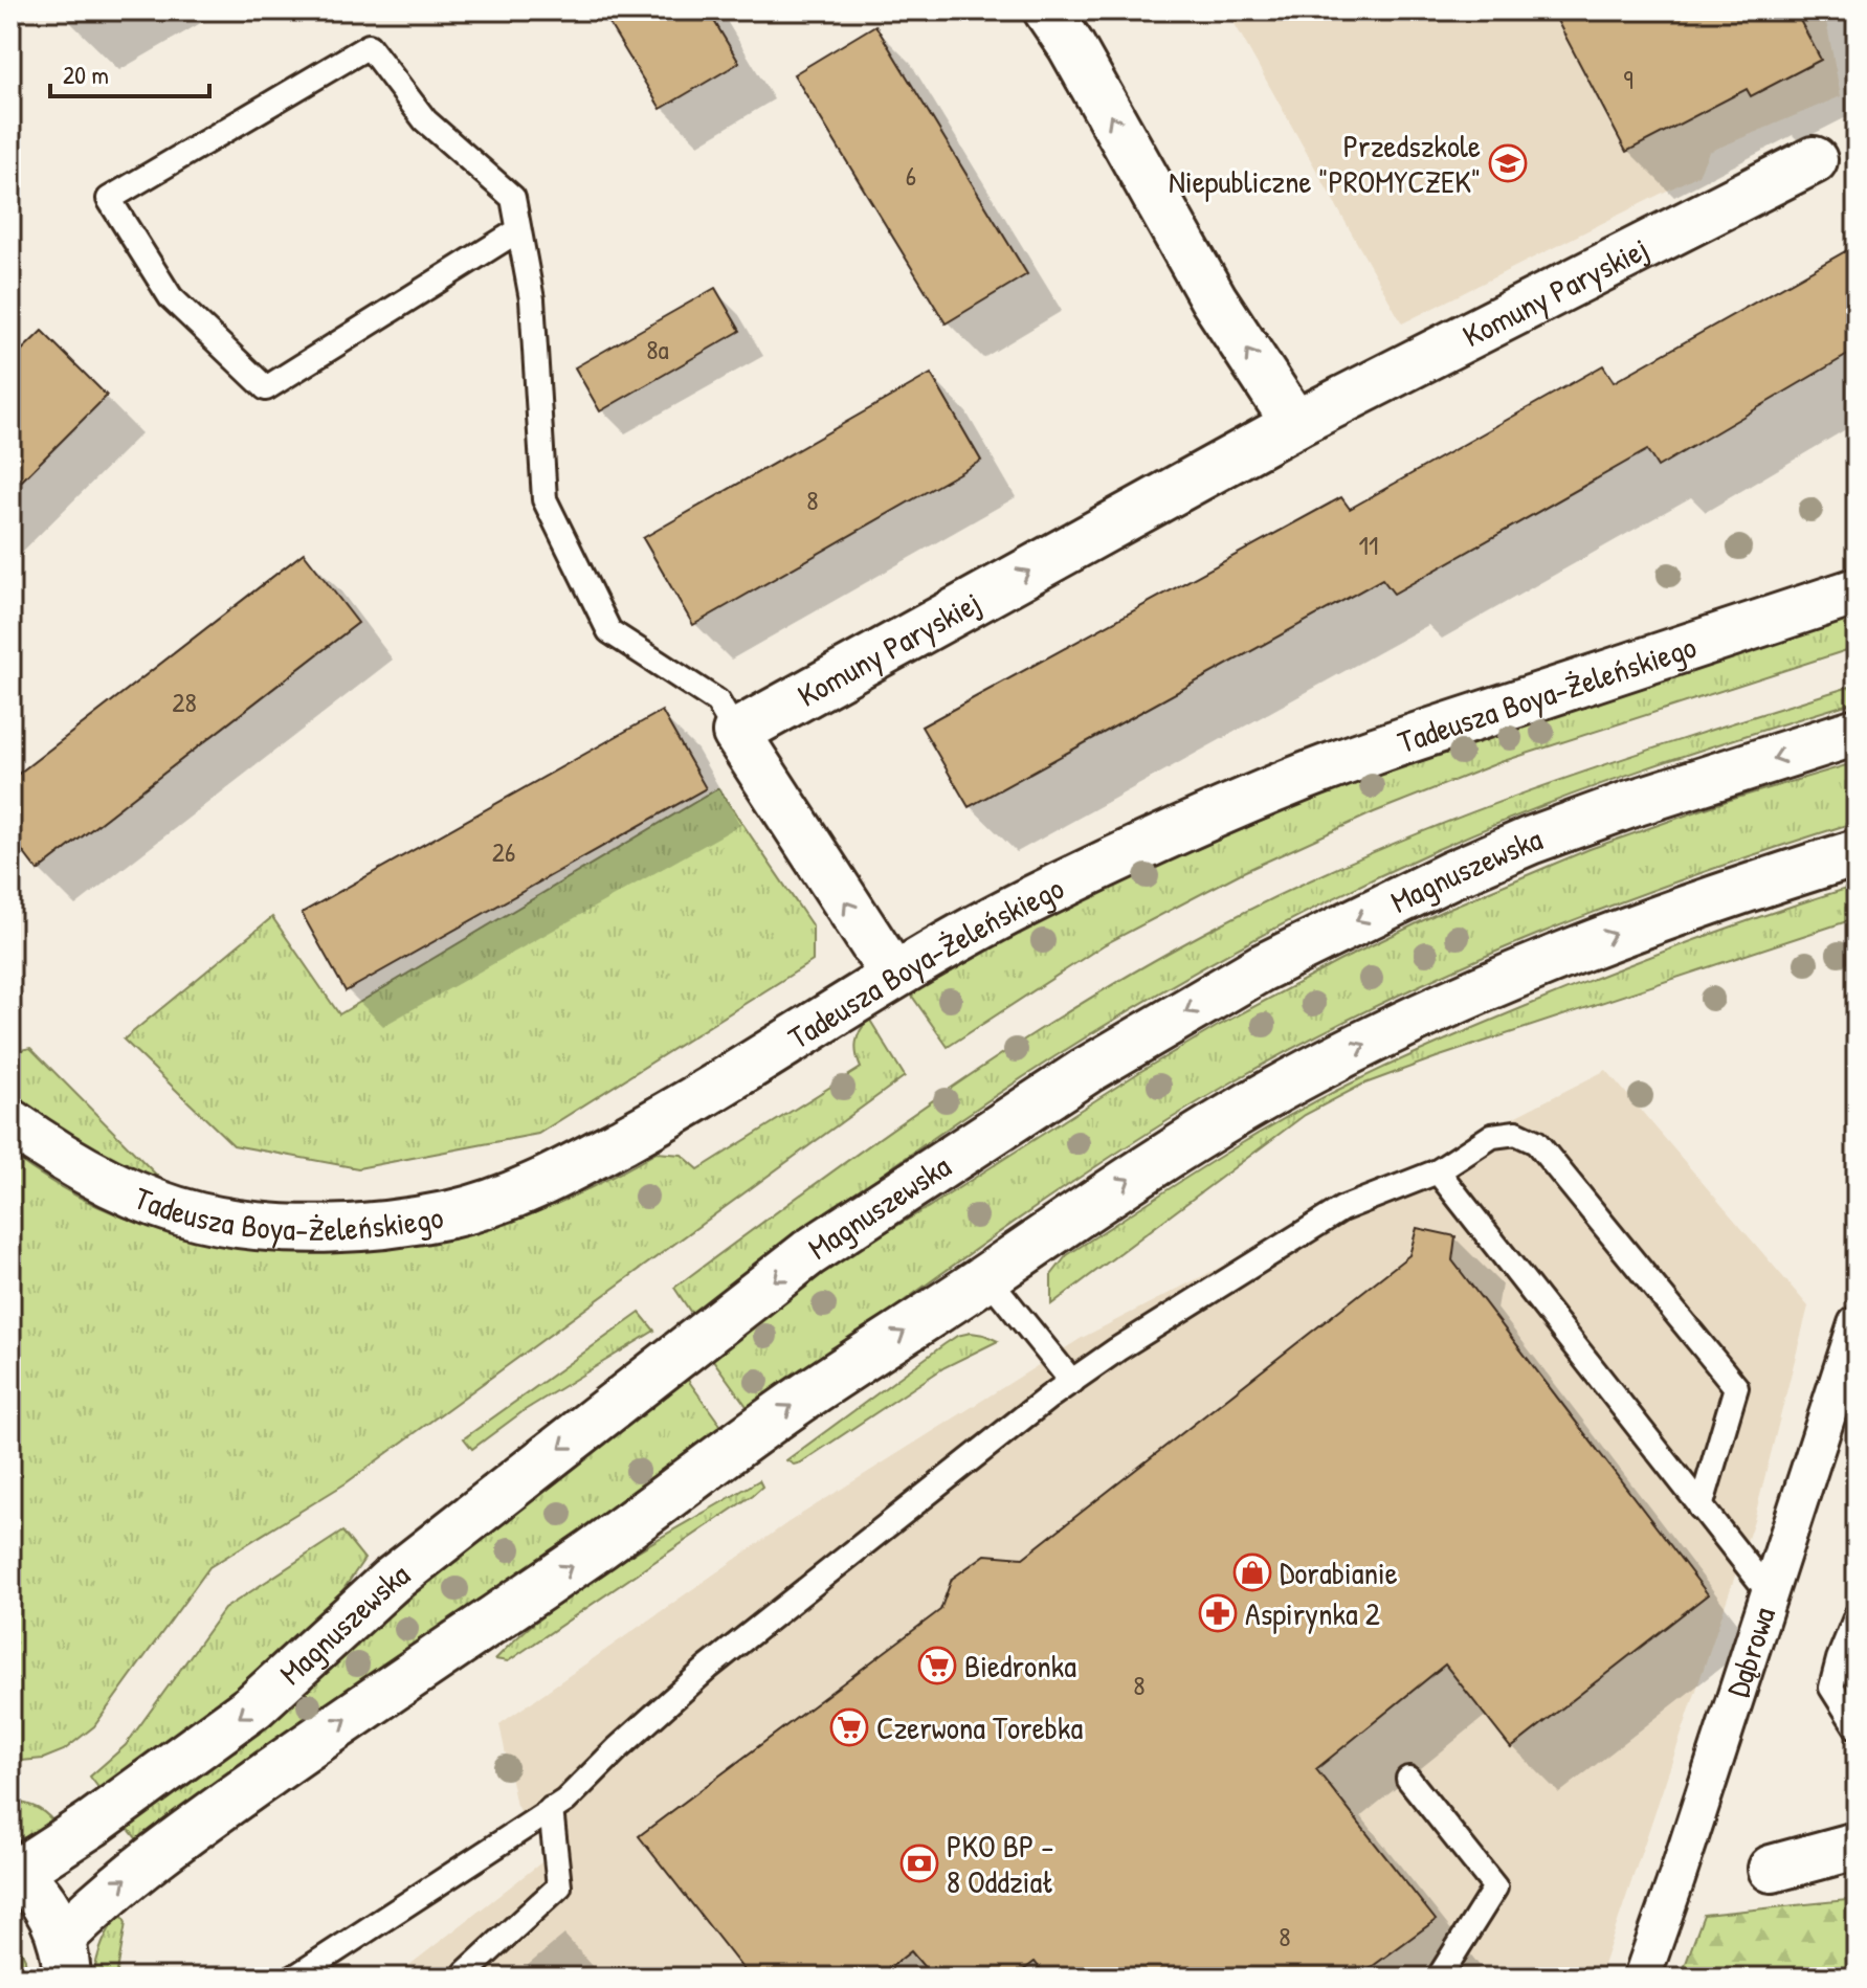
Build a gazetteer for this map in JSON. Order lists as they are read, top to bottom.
{
  "streets": {
    "street": [
      "Komuny Paryskiej",
      "Tadeusza Boya-Żeleńskiego",
      "Magnuszewska",
      "Dąbrowa"
    ]
  },
  "one_way": ["Komuny Paryskiej"],
  "places": {
    "school or university": ["Przedszkole Niepubliczne \"PROMYCZEK\""],
    "shop": ["Dorabianie"],
    "pharmacy": ["Aspirynka 2"],
    "supermarket": ["Biedronka", "Czerwona Torebka"],
    "bank": ["PKO BP - 8 Oddział"]
  },
  "house_numbers": [
    "9",
    "6",
    "8a",
    "8",
    "11",
    "28",
    "26",
    "8",
    "8"
  ],
  "scale_bar": "20 m"
}
